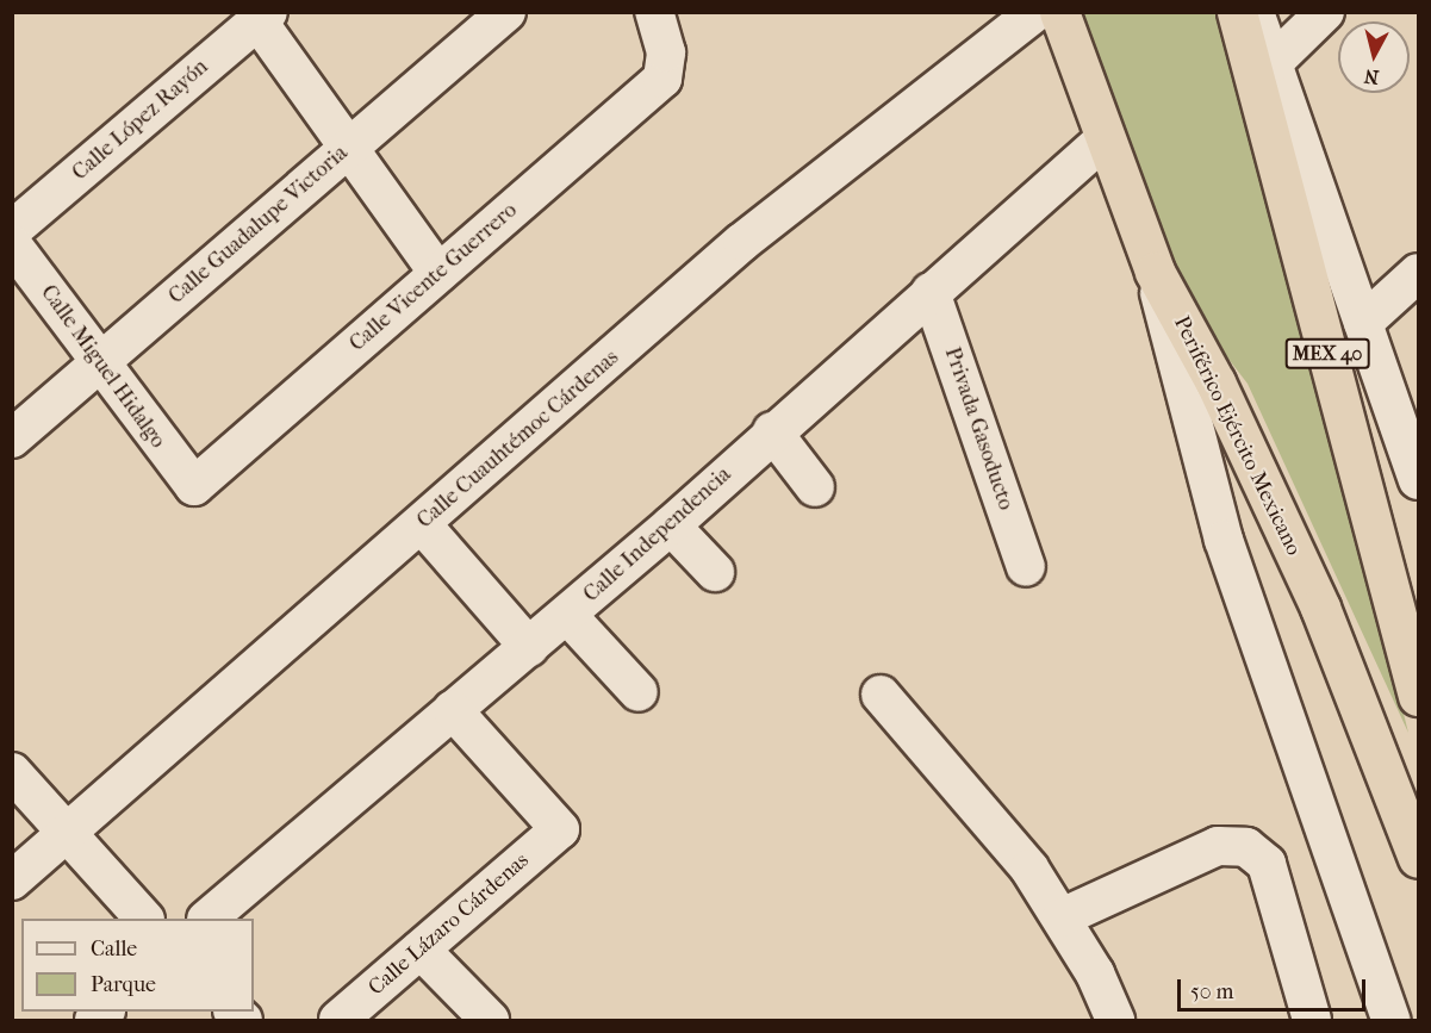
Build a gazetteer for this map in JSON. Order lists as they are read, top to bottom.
{
  "streets": {
    "highway": ["MEX 40", "Periférico Ejército Mexicano"],
    "street": [
      "Calle López Rayón",
      "Calle Guadalupe Victoria",
      "Calle Vicente Guerrero",
      "Calle Miguel Hidalgo",
      "Privada Gasoducto",
      "Calle Cuauhtémoc Cárdenas",
      "Calle Independencia",
      "Calle Lázaro Cárdenas"
    ]
  },
  "crossings": [
    ["Calle Guadalupe Victoria", "Calle Miguel Hidalgo"],
    ["Calle Vicente Guerrero", "Calle Miguel Hidalgo"],
    ["Privada Gasoducto", "Calle Independencia"],
    ["Periférico Ejército Mexicano", "Calle Independencia"],
    ["Calle Independencia", "Calle Lázaro Cárdenas"]
  ],
  "legend": ["Calle", "Parque"],
  "scale_bar": "50 m",
  "north": "bottom"
}
